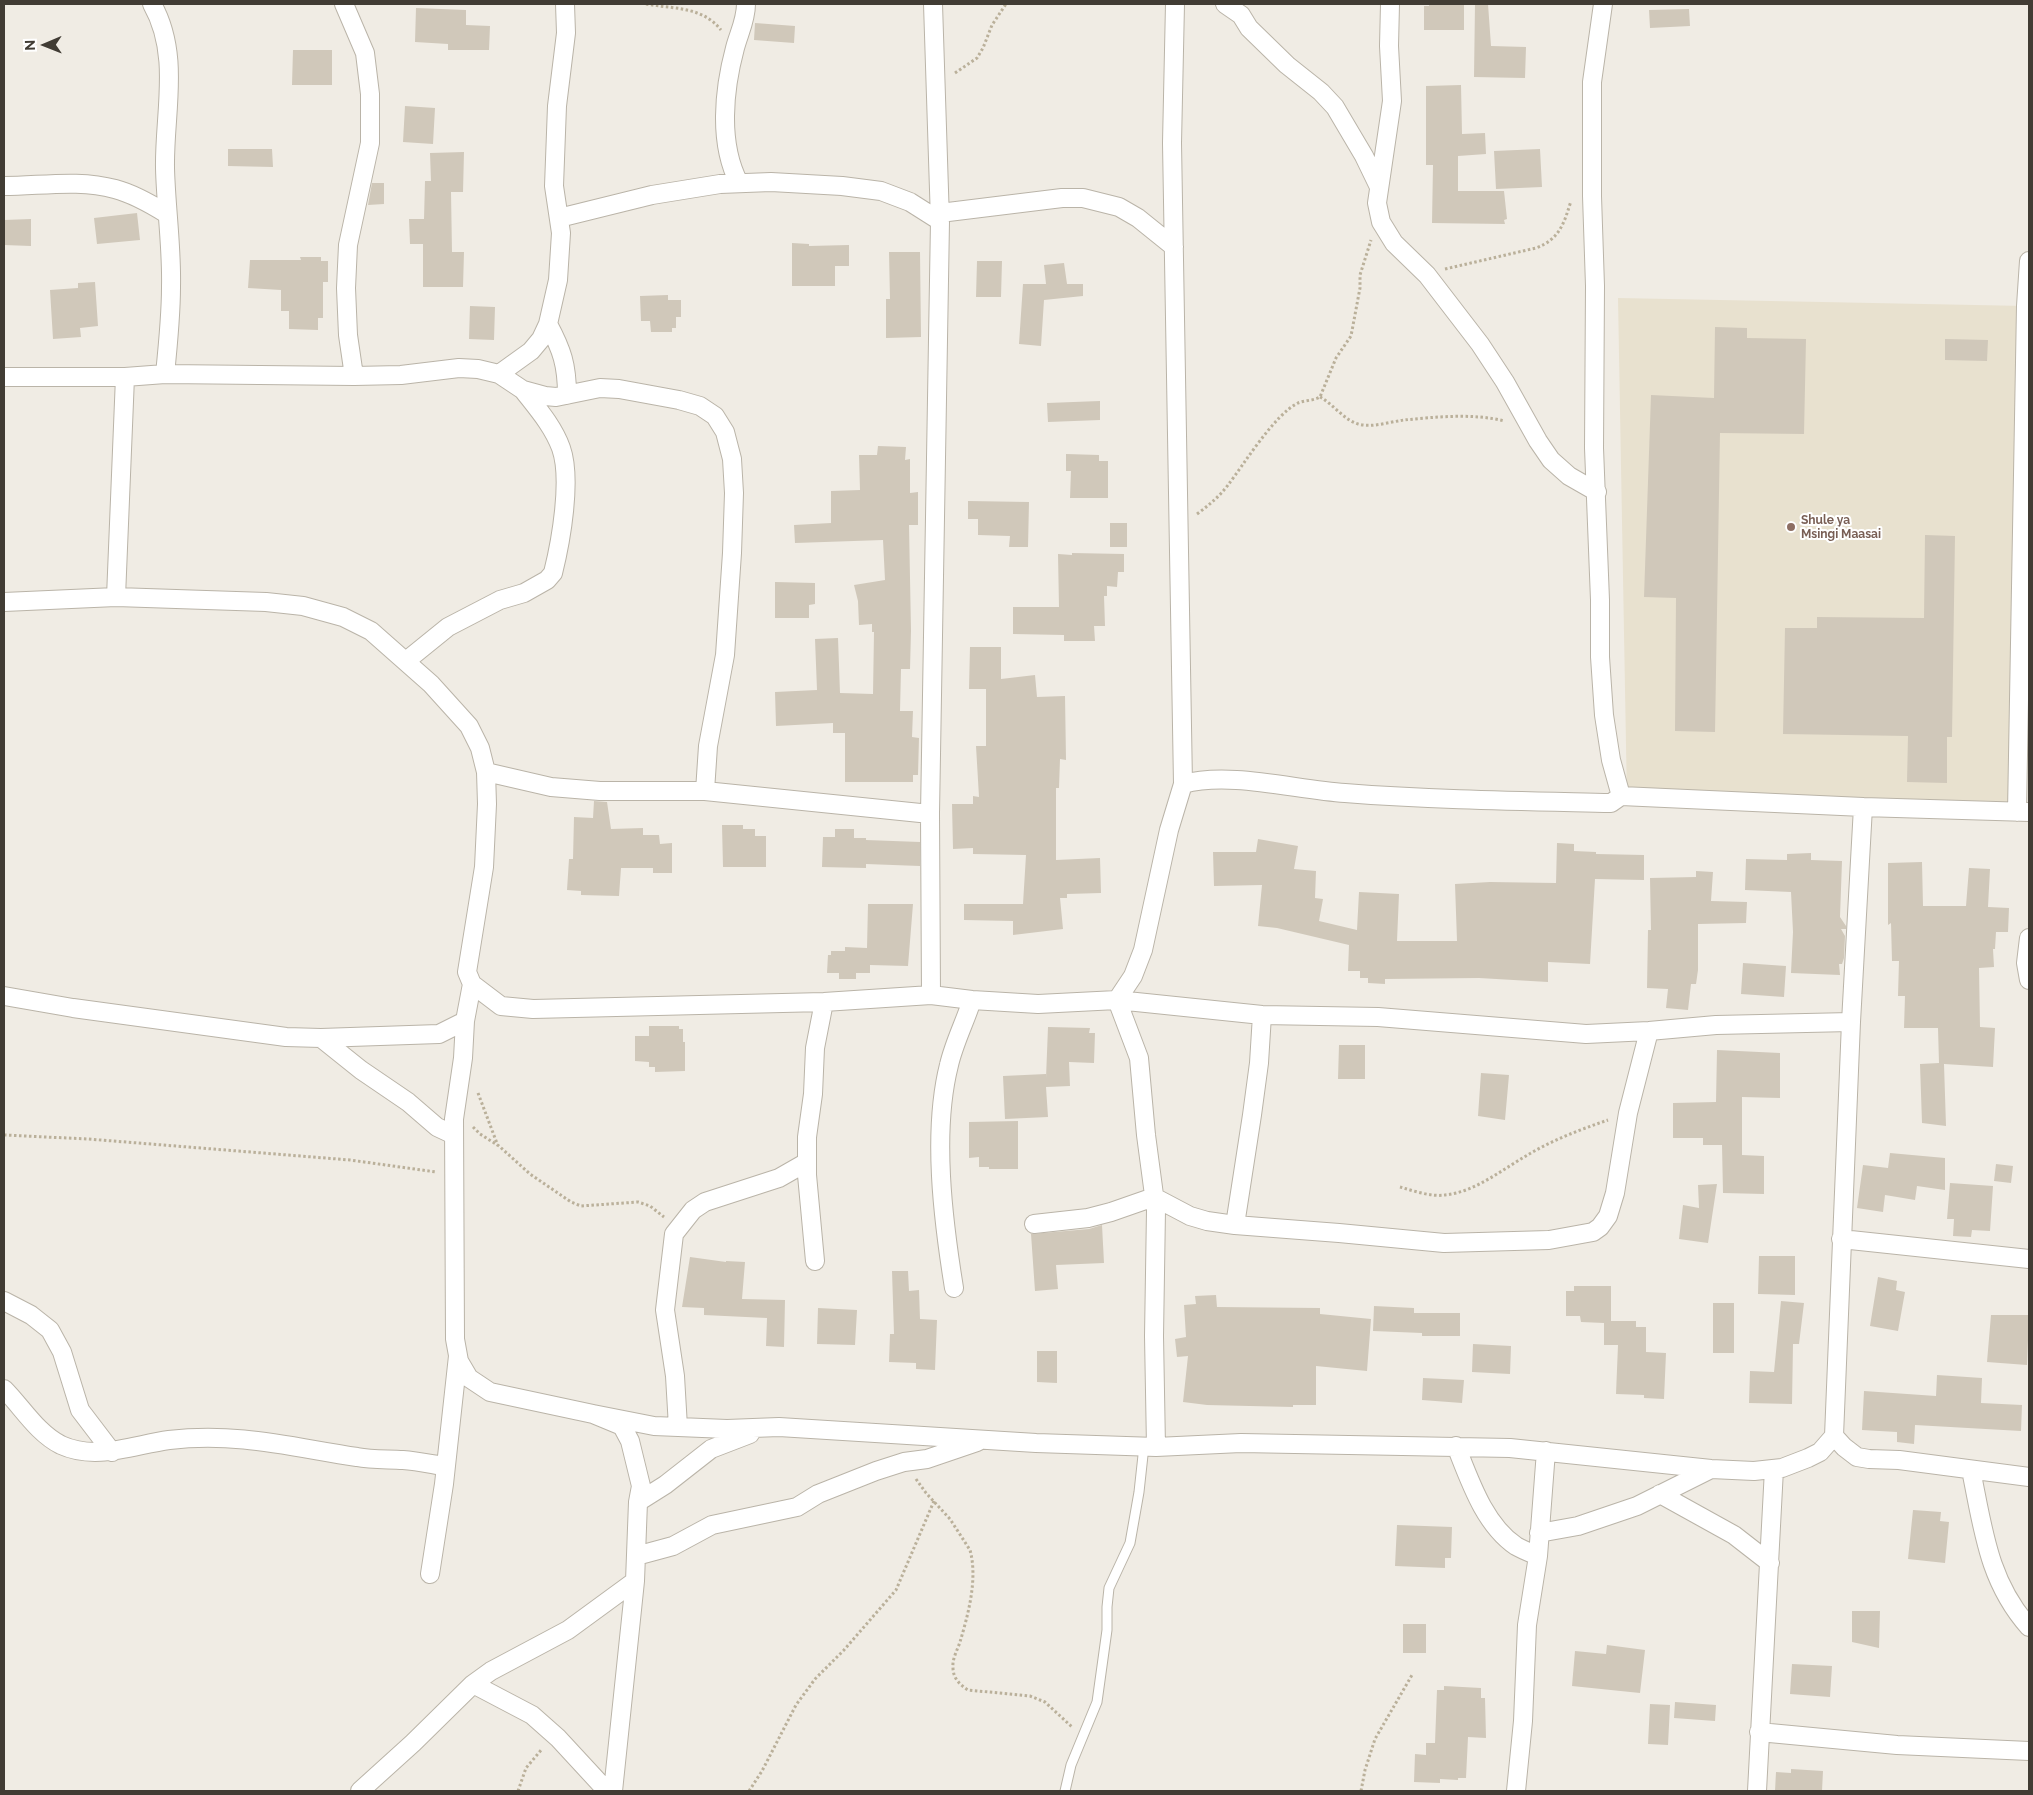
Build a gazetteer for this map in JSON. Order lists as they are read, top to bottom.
{
  "places": ["Shule ya Msingi Maasai"],
  "north": "left"
}
